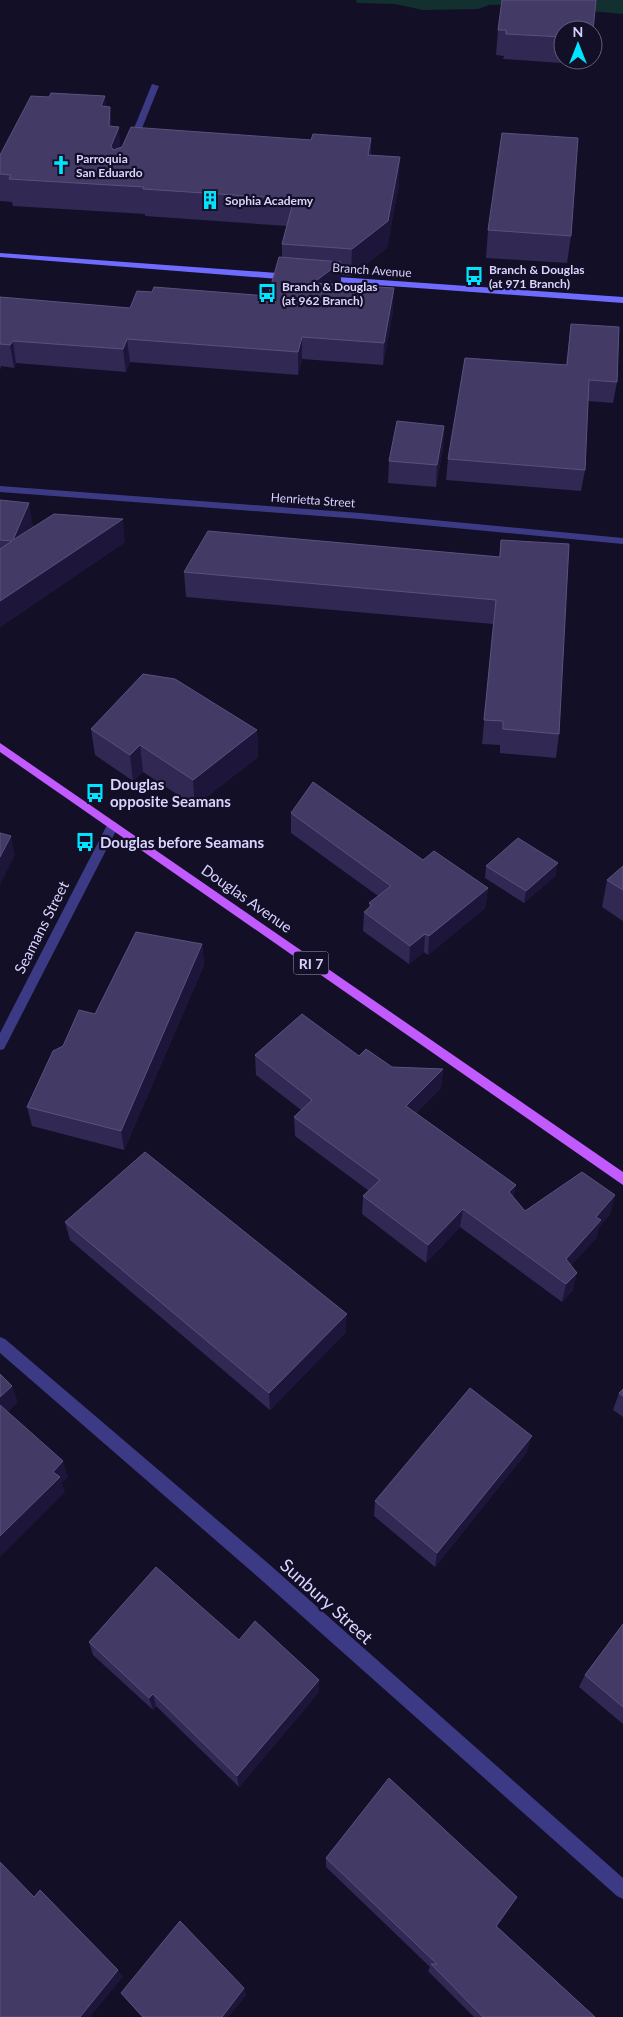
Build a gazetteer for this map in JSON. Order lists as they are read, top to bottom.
{
  "streets": {
    "main road": ["Branch Avenue", "Douglas Avenue", "RI 7"],
    "street": ["Henrietta Street", "Seamans Street", "Sunbury Street"]
  },
  "crossings": [
    ["Douglas Avenue", "Seamans Street"]
  ],
  "places": {
    "church": ["Parroquia San Eduardo"],
    "building": ["Sophia Academy"],
    "bus stop": [
      "Branch & Douglas (at 971 Branch)",
      "Branch & Douglas (at 962 Branch)",
      "Douglas opposite Seamans",
      "Douglas before Seamans"
    ]
  },
  "north": "top"
}
